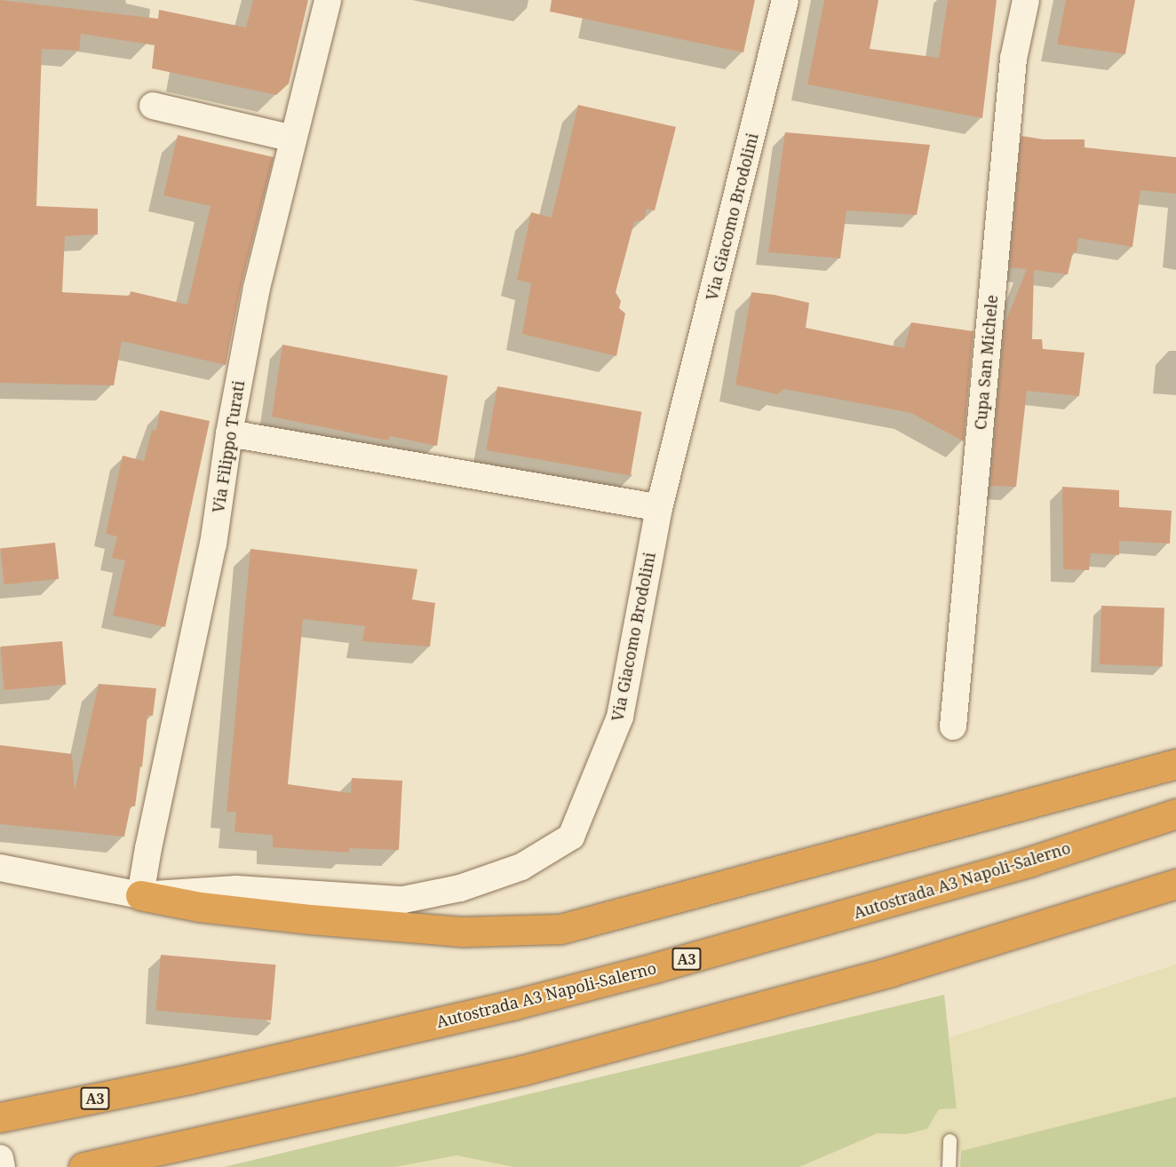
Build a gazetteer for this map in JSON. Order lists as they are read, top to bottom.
{
  "streets": {
    "highway": ["Autostrada A3 Napoli-Salerno", "A3"],
    "street": ["Via Giacomo Brodolini", "Cupa San Michele", "Via Filippo Turati"]
  },
  "crossings": [
    ["Via Giacomo Brodolini", "Via Filippo Turati"]
  ]
}
